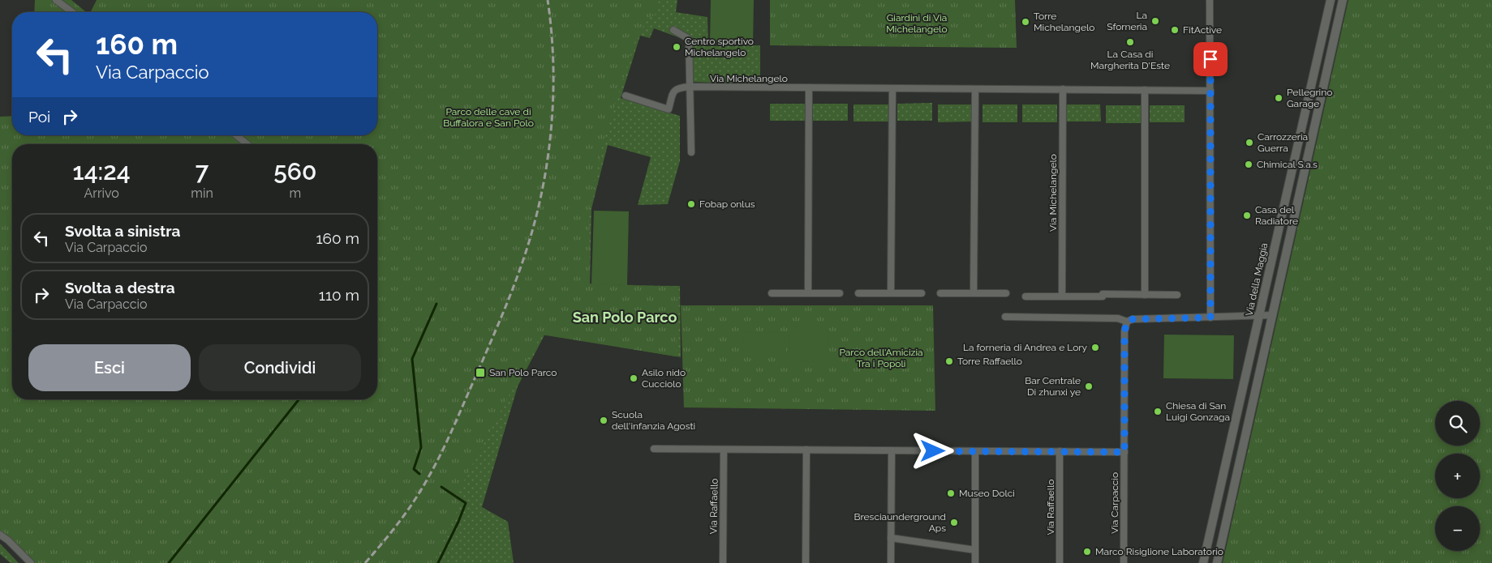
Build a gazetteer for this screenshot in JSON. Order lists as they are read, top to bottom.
{
  "streets": {
    "street": [
      "Via Michelangelo",
      "Via della Maggia",
      "Via Carpaccio",
      "Via Raffaello"
    ]
  },
  "districts": ["San Polo Parco"],
  "parks": ["Giardini di Via Michelangelo", "Parco delle cave di Buffalora e San Polo", "Parco dell'Amicizia Tra i Popoli"],
  "places": {
    "other": [
      "La Sforneria",
      "Torre Michelangelo",
      "FitActive",
      "La Casa di Margherita D'Este",
      "Centro sportivo Michelangelo",
      "Pellegrino Garage",
      "Carrozzeria Guerra",
      "Chimical S.a.s",
      "Fobap onlus",
      "Casa del Radiatore",
      "La forneria di Andrea e Lory",
      "Torre Raffaello",
      "Asilo nido Cucciolo",
      "Bar Centrale Di zhunxi ye",
      "Chiesa di San Luigi Gonzaga",
      "Scuola dell'infanzia Agosti",
      "Museo Dolci",
      "Bresciaunderground Aps",
      "Marco Risiglione Laboratorio"
    ],
    "transit": ["San Polo Parco"]
  },
  "page": {
    "turn": ["160 m", "Via Carpaccio"],
    "then": "Poi",
    "eta": [
      "14:24",
      "Arrivo",
      "7",
      "min",
      "560",
      "m"
    ],
    "list": [
      {
        "name": "Svolta a sinistra",
        "note": "Via Carpaccio",
        "value": "160 m"
      },
      {
        "name": "Svolta a destra",
        "note": "Via Carpaccio",
        "value": "110 m"
      }
    ],
    "buttons": ["Esci", "Condividi"],
    "map_buttons": ["+", "−"]
  }
}
